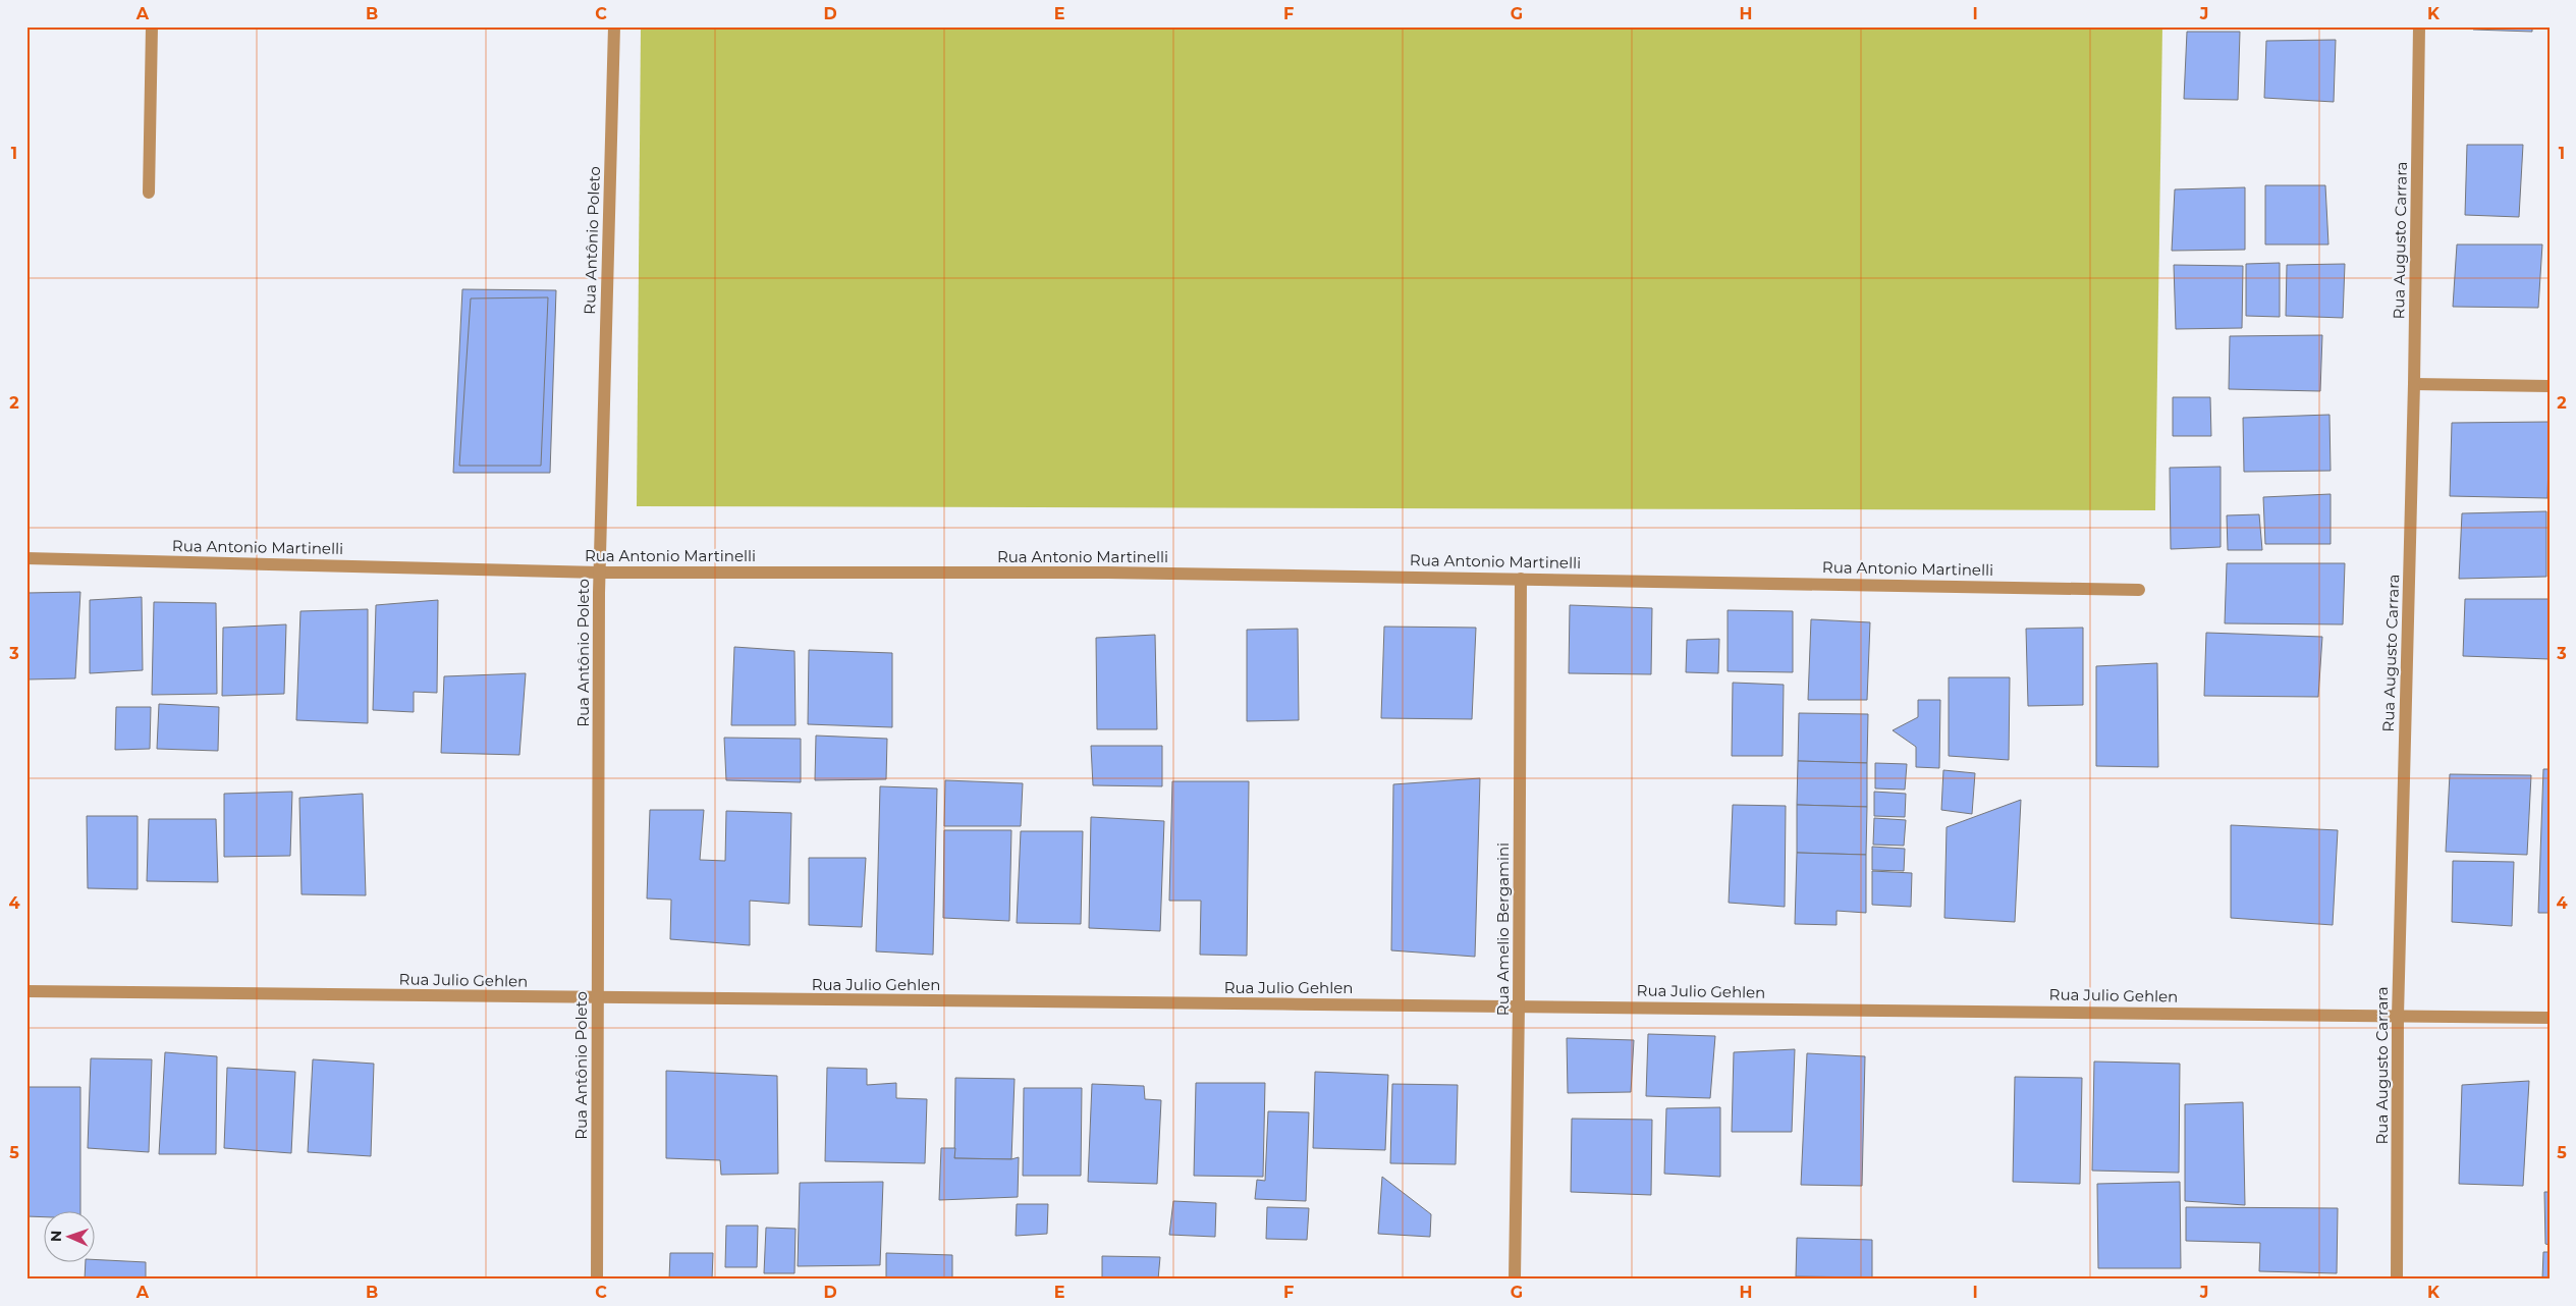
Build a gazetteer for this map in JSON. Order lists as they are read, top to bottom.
{
  "streets": {
    "street": [
      "Rua Antônio Poleto",
      "Rua Augusto Carrara",
      "Rua Antonio Martinelli",
      "Rua Amelio Bergamini",
      "Rua Julio Gehlen"
    ]
  },
  "crossings": [
    ["Rua Antônio Poleto", "Rua Antonio Martinelli"],
    ["Rua Antônio Poleto", "Rua Julio Gehlen"],
    ["Rua Augusto Carrara", "Rua Julio Gehlen"],
    ["Rua Antonio Martinelli", "Rua Amelio Bergamini"],
    ["Rua Amelio Bergamini", "Rua Julio Gehlen"]
  ],
  "north": "left",
  "grid": {
    "columns": [
      "A",
      "B",
      "C",
      "D",
      "E",
      "F",
      "G",
      "H",
      "I",
      "J",
      "K"
    ],
    "rows": [
      "1",
      "2",
      "3",
      "4",
      "5"
    ]
  }
}
